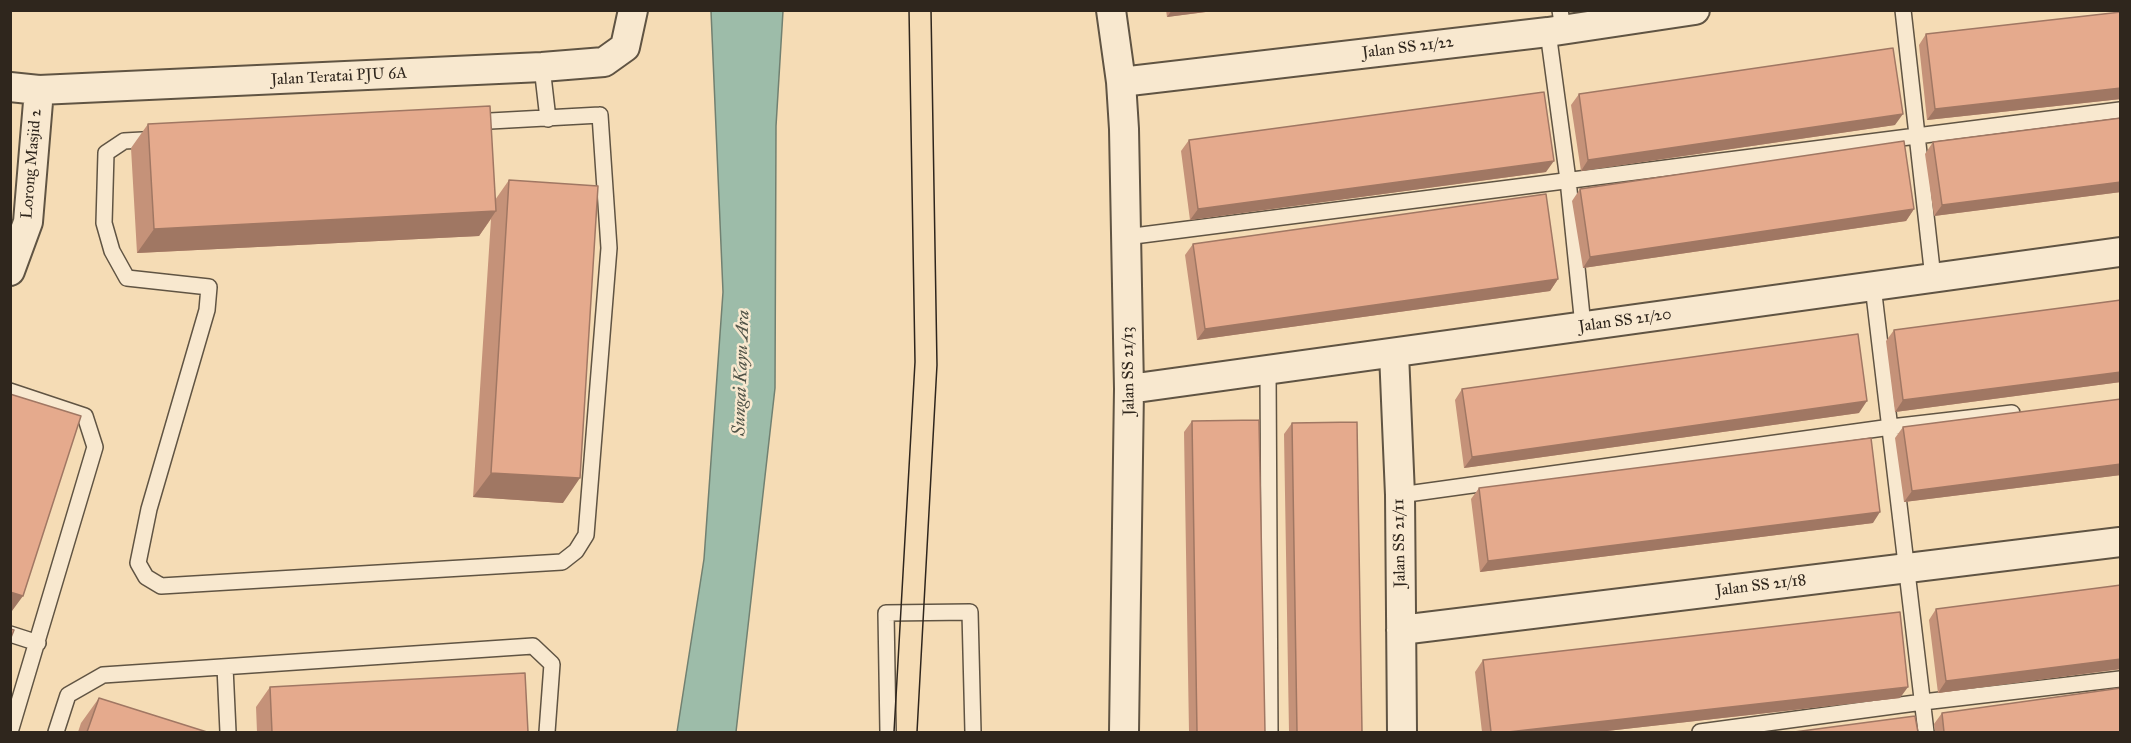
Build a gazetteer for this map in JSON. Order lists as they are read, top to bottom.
{
  "streets": {
    "street": [
      "Jalan SS 21/22",
      "Jalan Teratai PJU 6A",
      "Lorong Masjid 2",
      "Jalan SS 21/20",
      "Jalan SS 21/13",
      "Jalan SS 21/11",
      "Jalan SS 21/18"
    ]
  },
  "crossings": [
    ["Jalan SS 21/22", "Jalan SS 21/13"],
    ["Jalan Teratai PJU 6A", "Lorong Masjid 2"],
    ["Jalan SS 21/20", "Jalan SS 21/13"],
    ["Jalan SS 21/20", "Jalan SS 21/11"],
    ["Jalan SS 21/11", "Jalan SS 21/18"]
  ],
  "water": ["Sungai Kayu Ara"]
}
